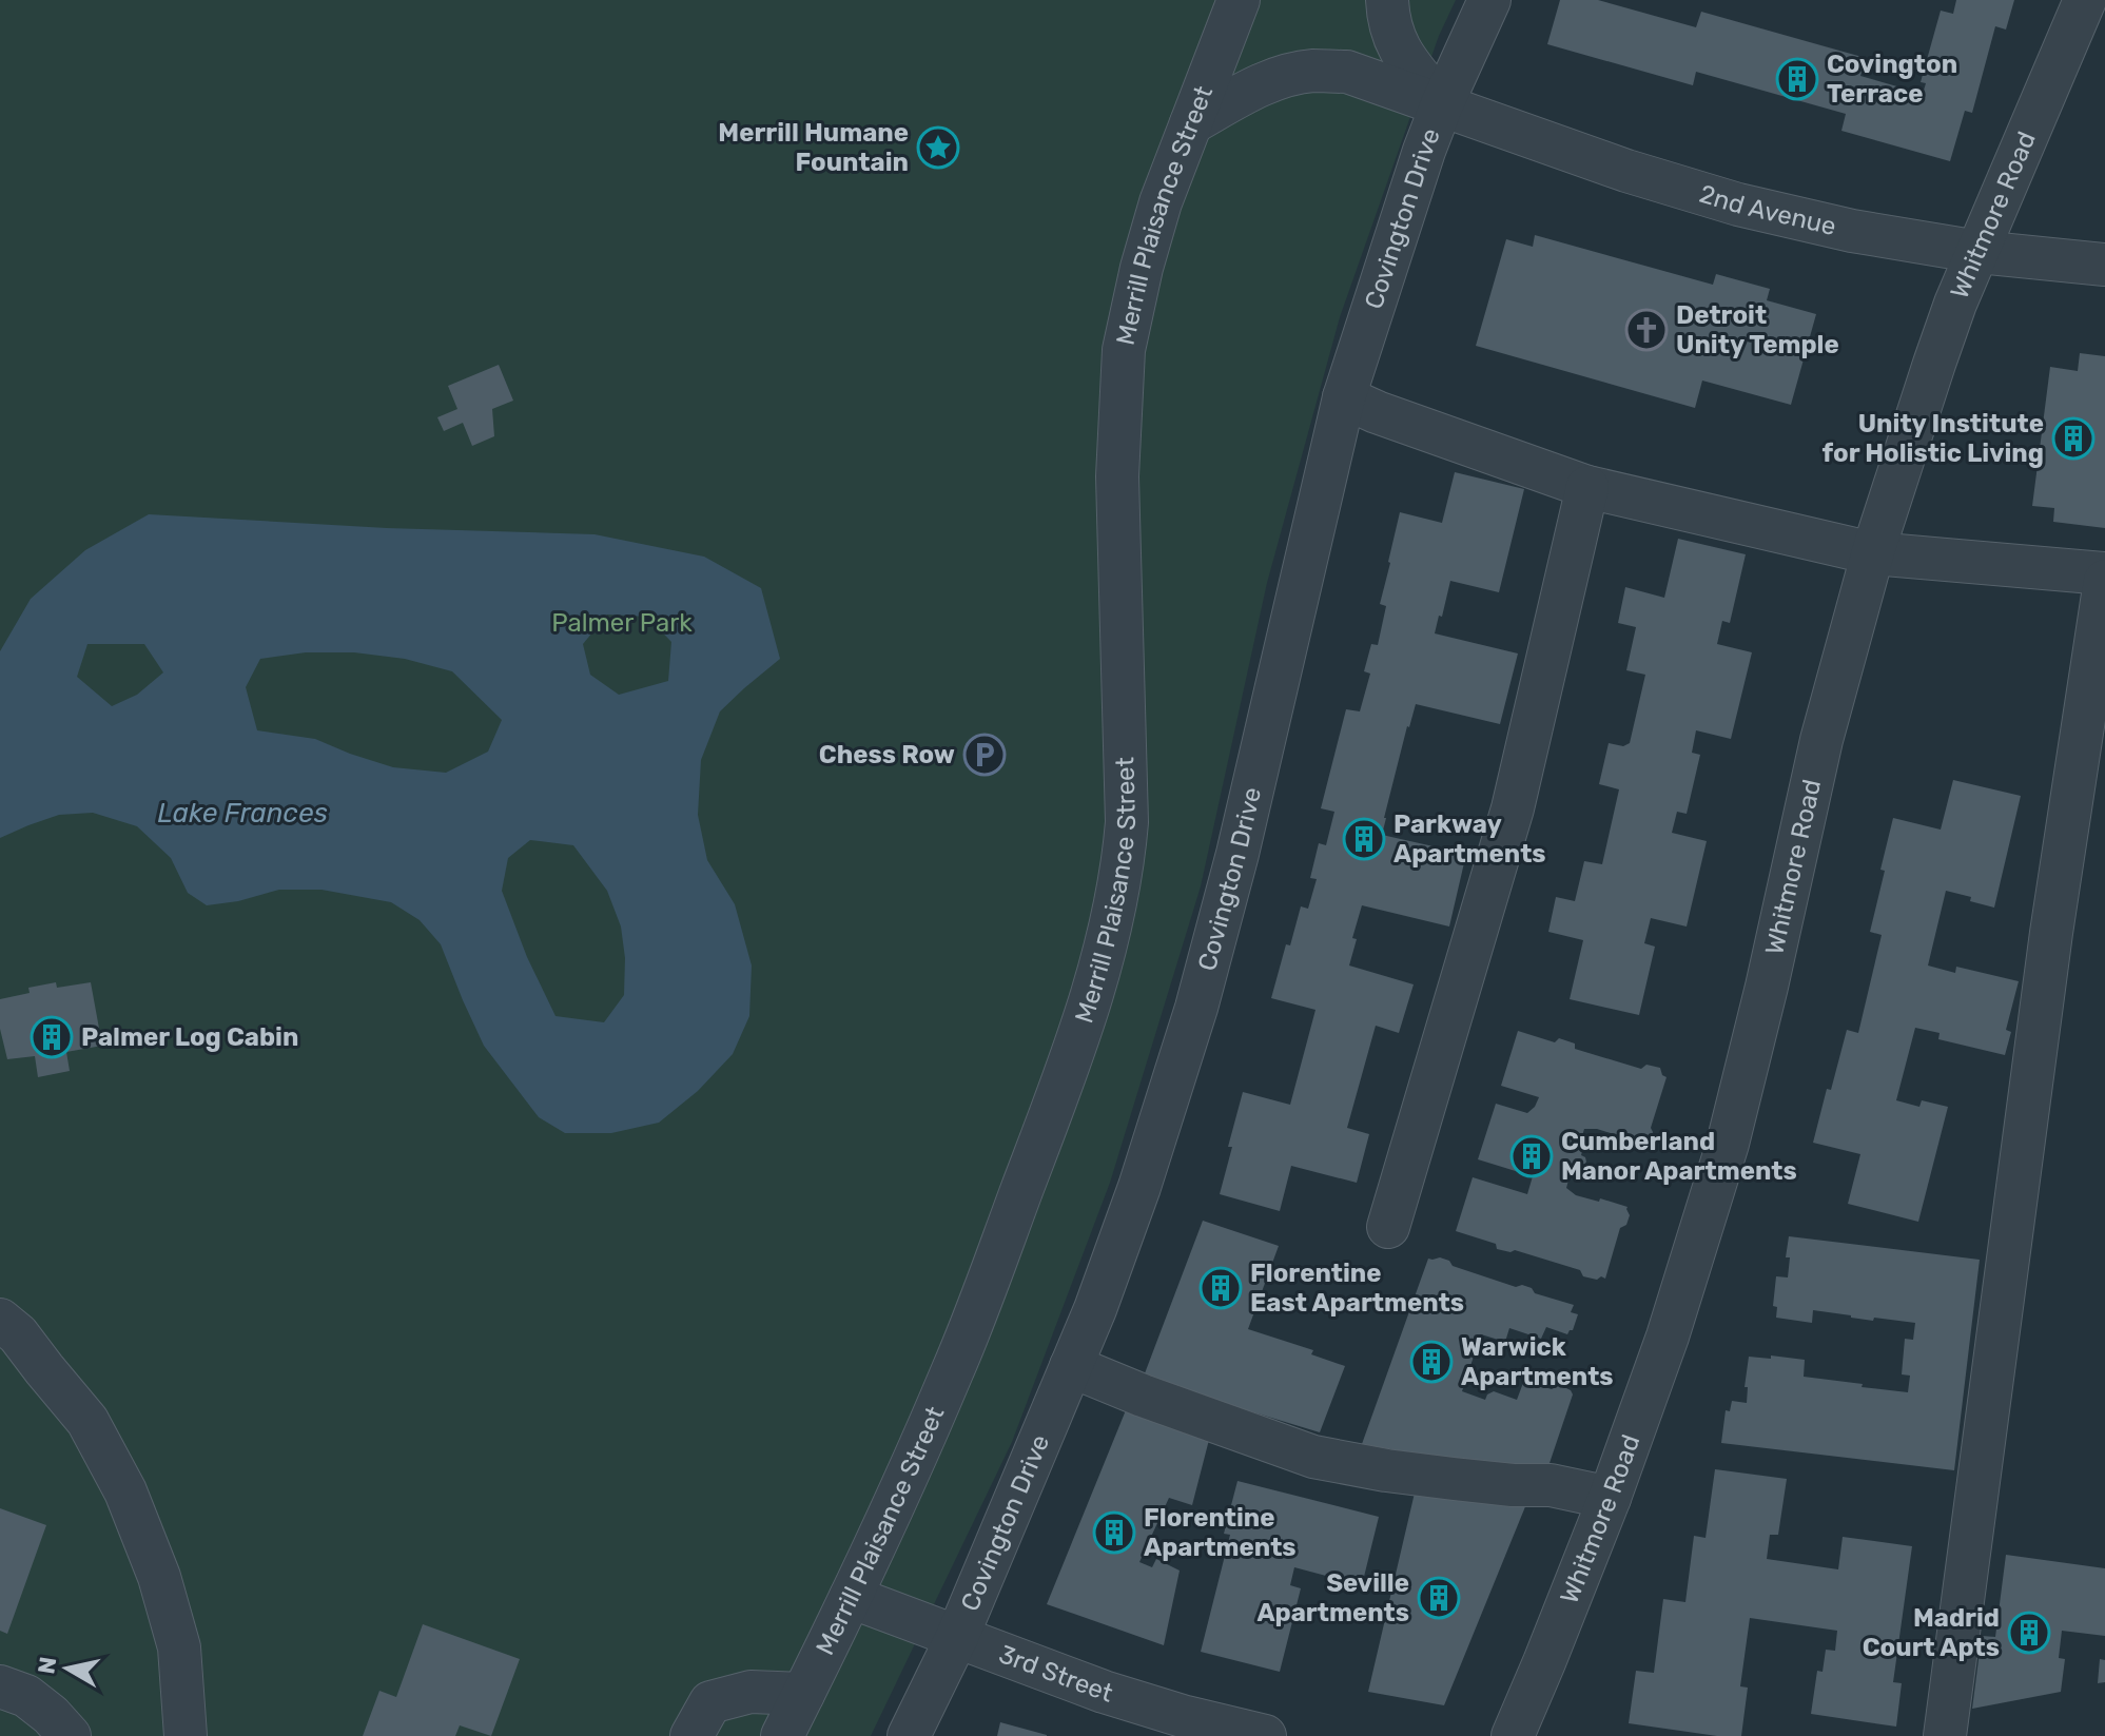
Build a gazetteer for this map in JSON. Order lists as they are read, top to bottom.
{
  "streets": {
    "street": [
      "2nd Avenue",
      "Whitmore Road",
      "Merrill Plaisance Street",
      "Covington Drive",
      "3rd Street"
    ]
  },
  "crossings": [
    ["2nd Avenue", "Whitmore Road"],
    ["2nd Avenue", "Merrill Plaisance Street"],
    ["2nd Avenue", "Covington Drive"],
    ["Merrill Plaisance Street", "3rd Street"],
    ["Covington Drive", "3rd Street"]
  ],
  "water": ["Lake Frances"],
  "parks": ["Palmer Park"],
  "places": {
    "building": [
      "Covington Terrace",
      "Unity Institute for Holistic Living",
      "Parkway Apartments",
      "Palmer Log Cabin",
      "Cumberland Manor Apartments",
      "Florentine East Apartments",
      "Warwick Apartments",
      "Florentine Apartments",
      "Seville Apartments",
      "Madrid Court Apts"
    ],
    "place": ["Merrill Humane Fountain"],
    "church": ["Detroit Unity Temple"],
    "parking": ["Chess Row"]
  },
  "north": "left"
}
